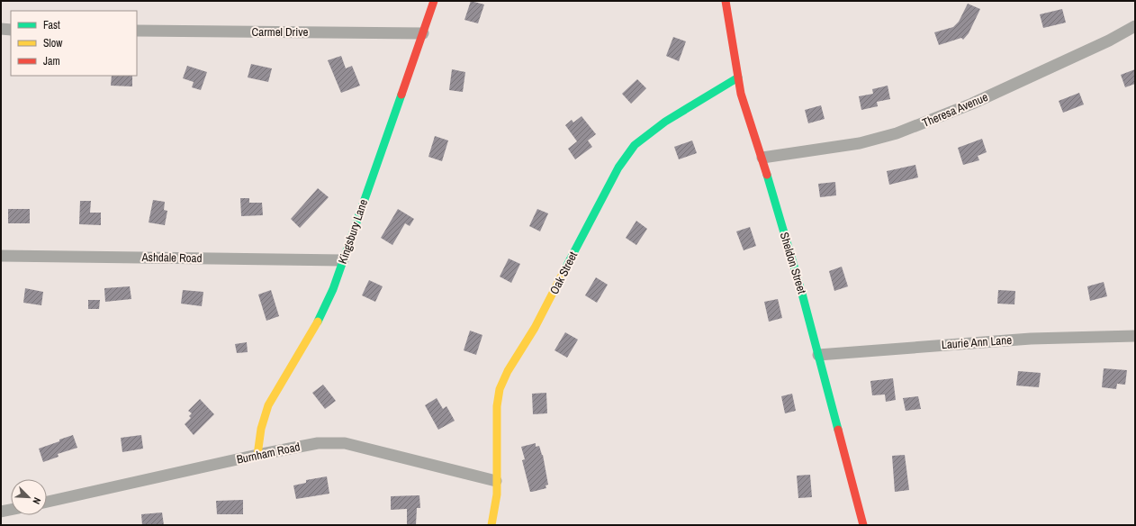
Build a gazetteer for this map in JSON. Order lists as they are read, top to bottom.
{
  "streets": {
    "street": [
      "Carmel Drive",
      "Theresa Avenue",
      "Kingsbury Lane",
      "Ashdale Road",
      "Sheldon Street",
      "Oak Street",
      "Laurie Ann Lane",
      "Burnham Road"
    ]
  },
  "crossings": [
    ["Carmel Drive", "Kingsbury Lane"],
    ["Theresa Avenue", "Sheldon Street"],
    ["Kingsbury Lane", "Ashdale Road"],
    ["Kingsbury Lane", "Burnham Road"],
    ["Sheldon Street", "Oak Street"],
    ["Sheldon Street", "Laurie Ann Lane"],
    ["Oak Street", "Burnham Road"]
  ],
  "legend": ["Fast", "Slow", "Jam"],
  "north": "bottom right"
}
